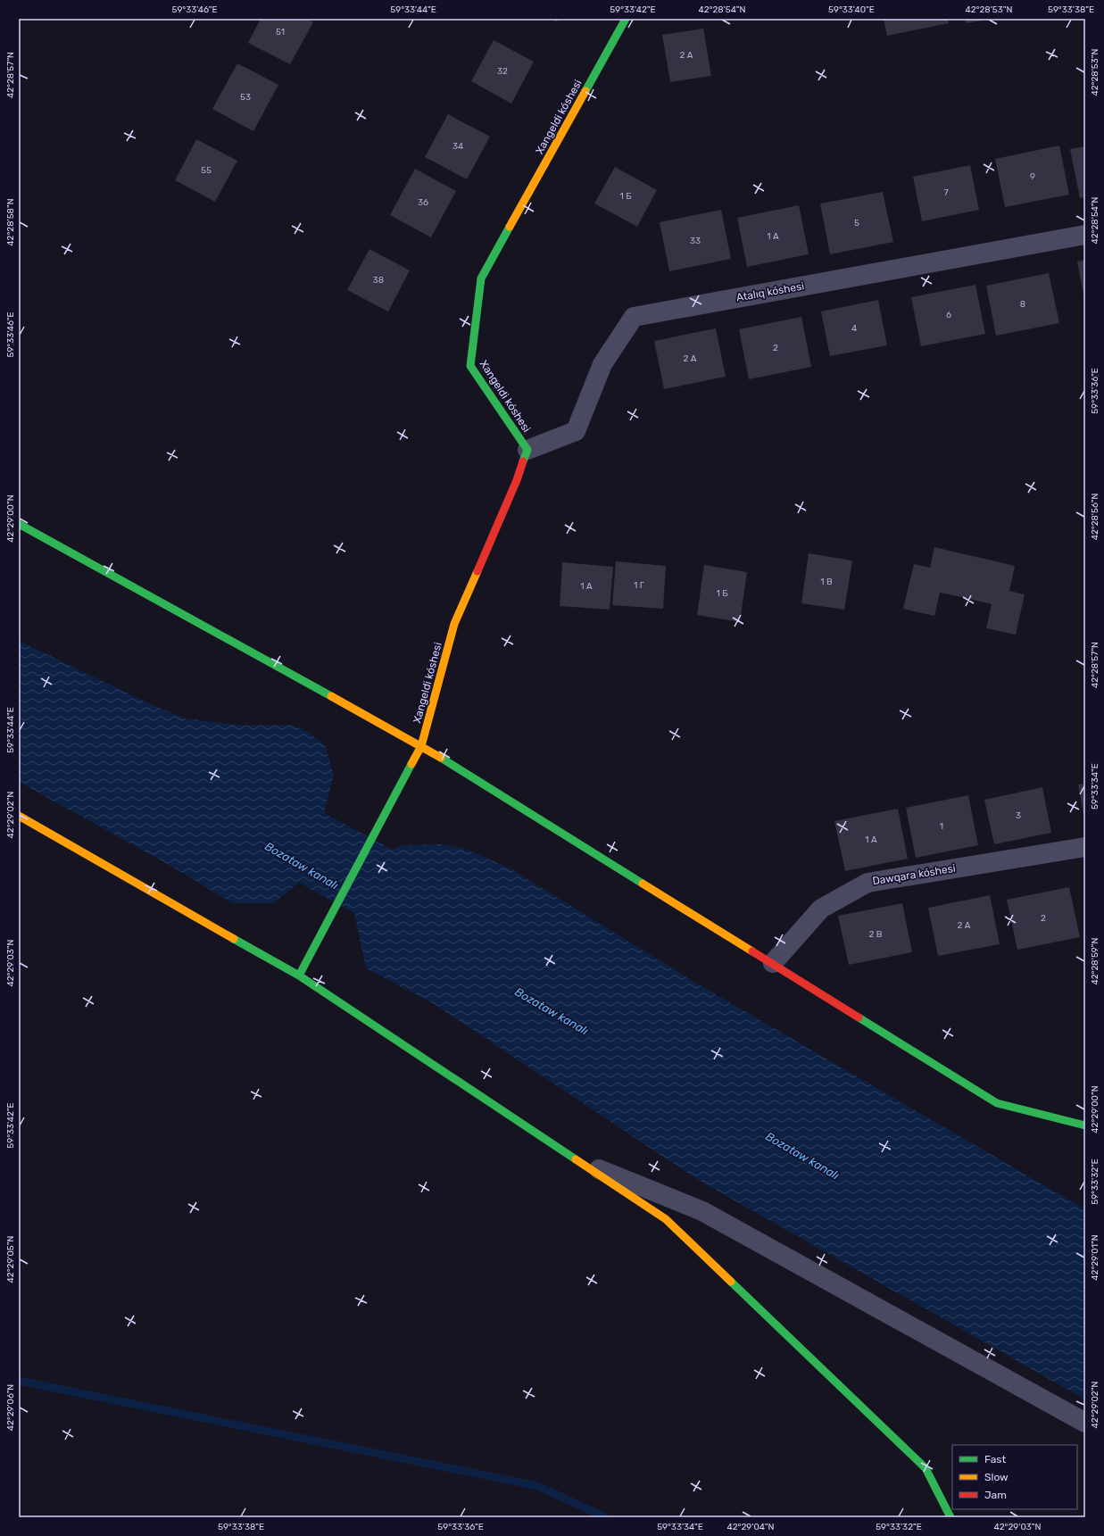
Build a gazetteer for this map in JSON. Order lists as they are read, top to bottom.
{
  "streets": {
    "street": ["Xangeldi kóshesi", "Atalıq kóshesi", "Dawqara kóshesi"]
  },
  "crossings": [
    ["Xangeldi kóshesi", "Atalıq kóshesi"]
  ],
  "water": ["Bozataw kanalı"],
  "house_numbers": [
    "51",
    "2 А",
    "32",
    "53",
    "34",
    "55",
    "9",
    "7",
    "1 Б",
    "36",
    "5",
    "1 А",
    "33",
    "38",
    "8",
    "6",
    "4",
    "2",
    "2 А",
    "1 В",
    "1 Г",
    "1 А",
    "1 Б",
    "3",
    "1",
    "1 А",
    "2",
    "2 А",
    "2 В"
  ],
  "legend": ["Fast", "Slow", "Jam"],
  "coordinates": [
    "59°33'46\"E",
    "59°33'44\"E",
    "59°33'42\"E",
    "42°28'54\"N",
    "59°33'40\"E",
    "42°28'53\"N",
    "59°33'38\"E",
    "42°28'57\"N",
    "42°28'58\"N",
    "59°33'36\"E",
    "42°28'56\"N",
    "42°29'00\"N",
    "59°33'34\"E",
    "42°29'02\"N",
    "42°28'59\"N",
    "42°29'03\"N",
    "59°33'32\"E",
    "42°29'01\"N",
    "42°29'05\"N",
    "42°29'06\"N",
    "42°29'04\"N"
  ]
}
